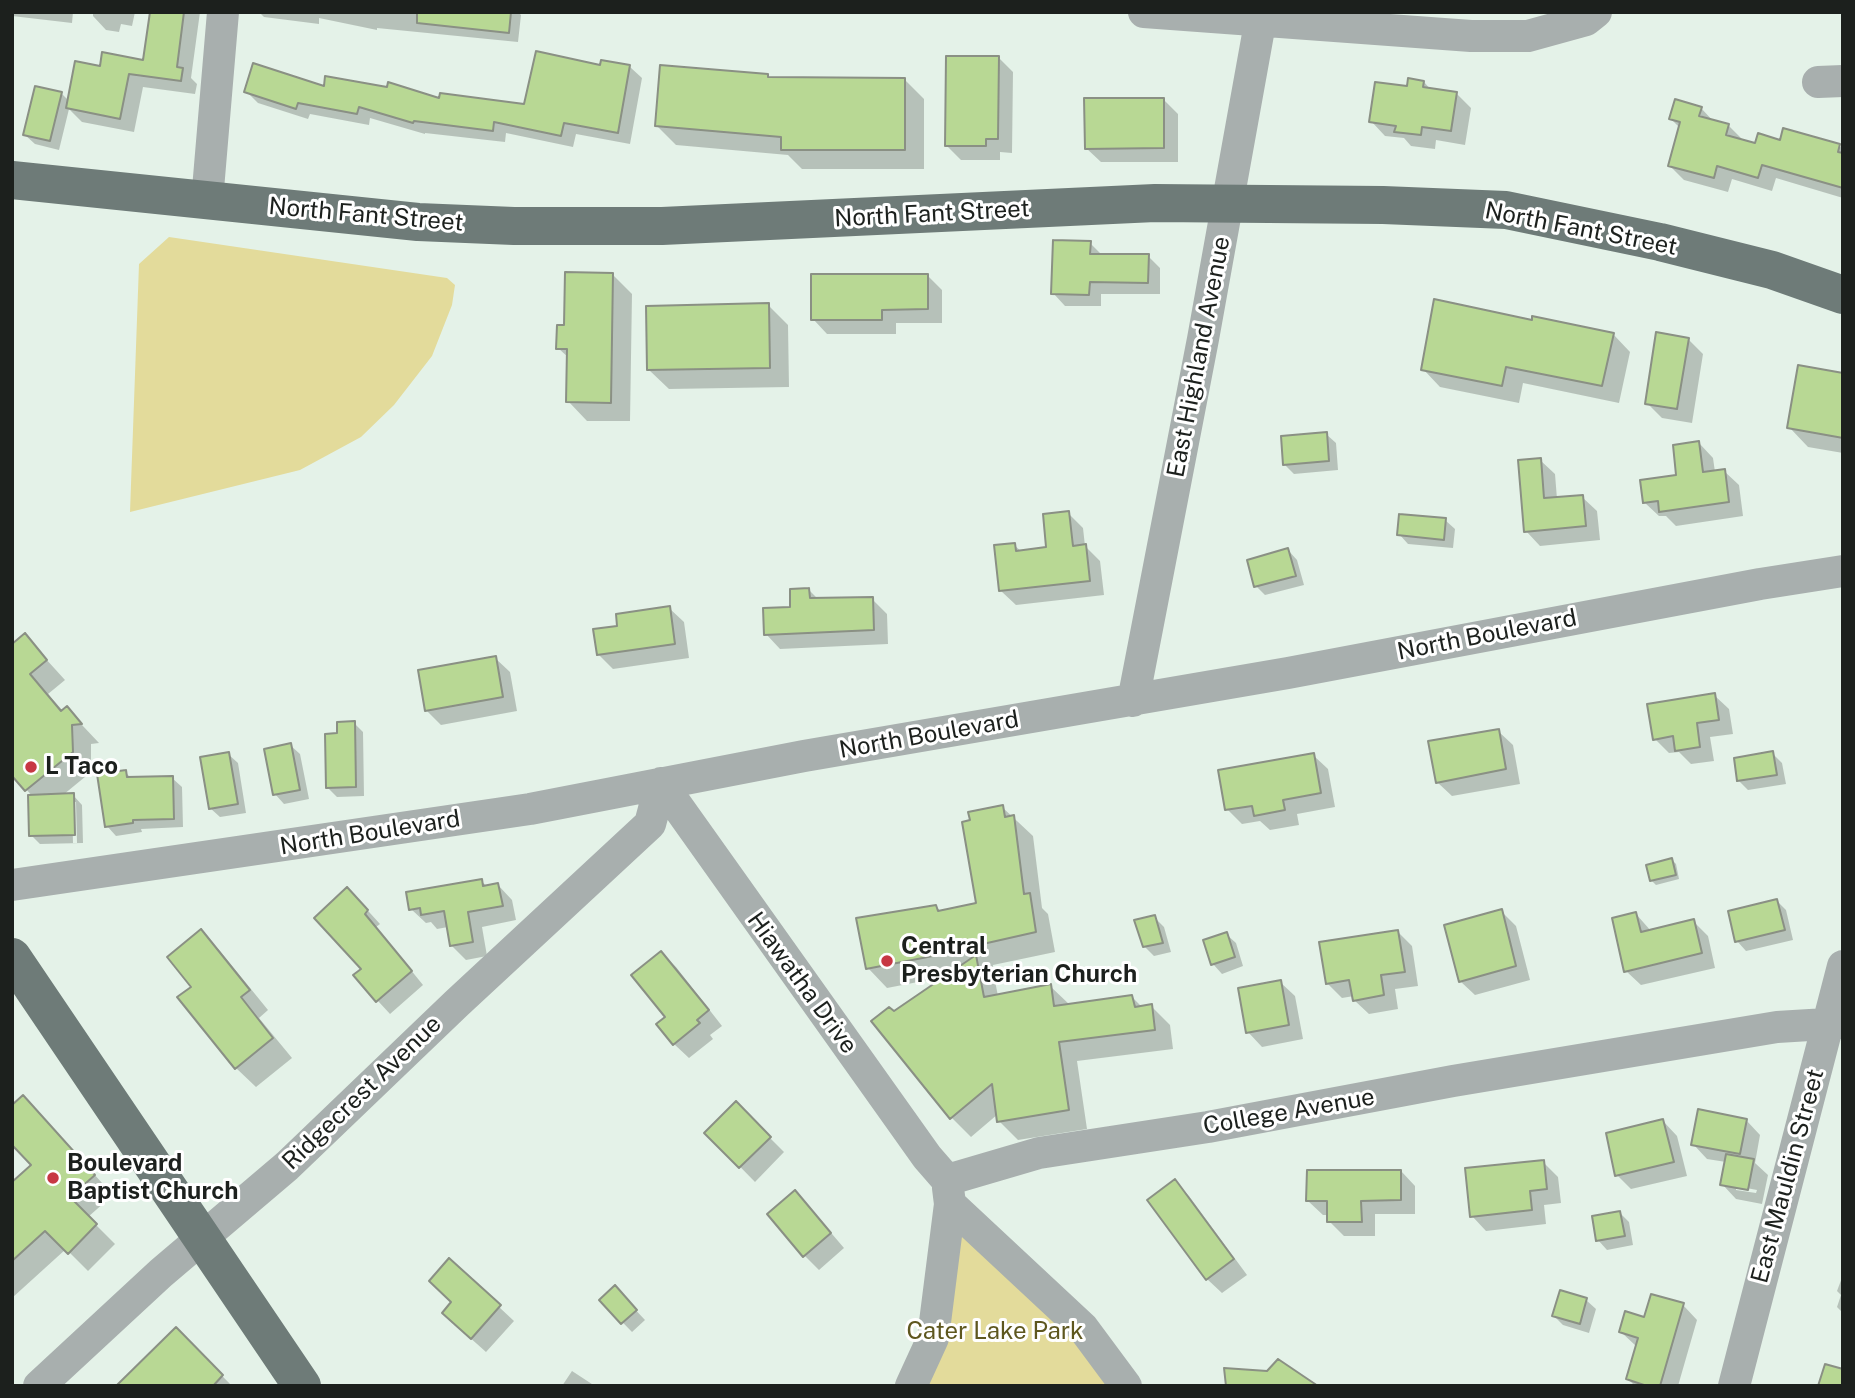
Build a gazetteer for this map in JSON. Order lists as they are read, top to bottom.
{
  "streets": {
    "main road": ["North Fant Street"],
    "street": [
      "East Highland Avenue",
      "North Boulevard",
      "Hiawatha Drive",
      "Ridgecrest Avenue",
      "College Avenue",
      "East Mauldin Street"
    ]
  },
  "crossings": [
    ["North Fant Street", "East Highland Avenue"],
    ["East Highland Avenue", "North Boulevard"],
    ["North Boulevard", "Hiawatha Drive"],
    ["North Boulevard", "Ridgecrest Avenue"],
    ["Hiawatha Drive", "Ridgecrest Avenue"],
    ["Hiawatha Drive", "College Avenue"],
    ["College Avenue", "East Mauldin Street"]
  ],
  "parks": ["Cater Lake Park"],
  "places": ["L Taco", "Central Presbyterian Church", "Boulevard Baptist Church"]
}
